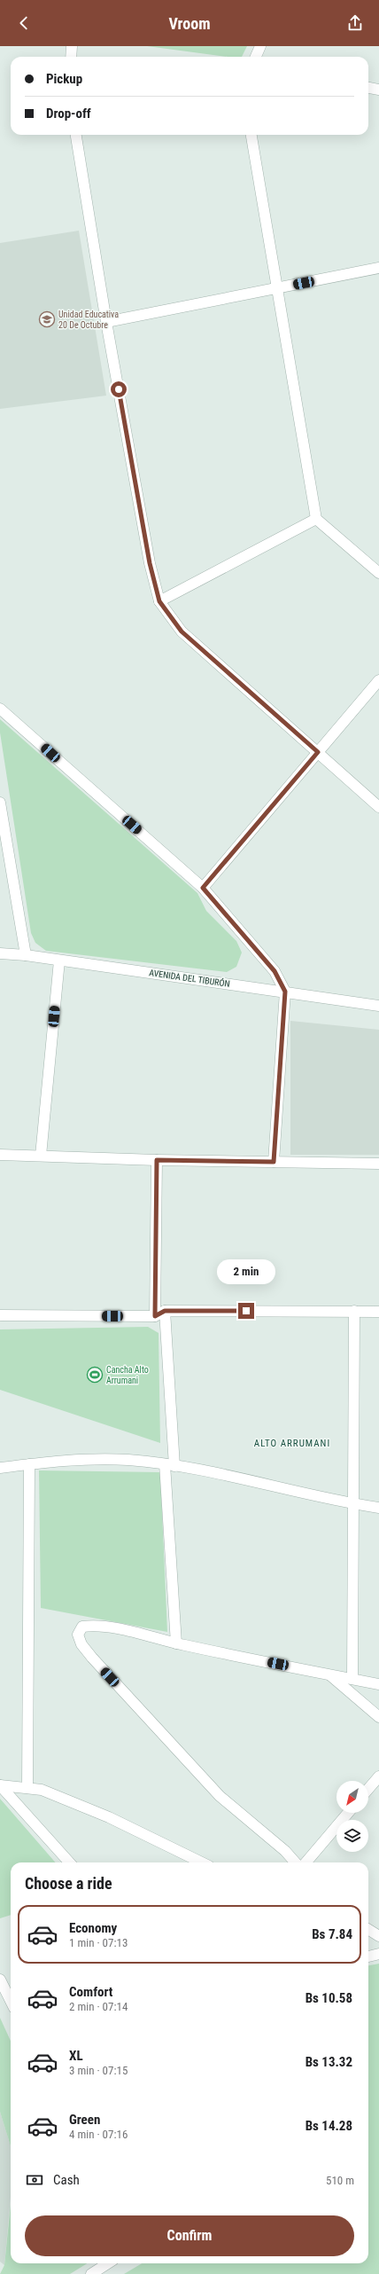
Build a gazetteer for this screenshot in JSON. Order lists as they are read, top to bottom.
{
  "streets": {
    "street": ["AVENIDA DEL TIBURÓN"]
  },
  "districts": ["ALTO ARRUMANI"],
  "places": {
    "school or university": ["Unidad Educativa 20 De Octubre"],
    "sports": ["Cancha Alto Arrumani"]
  },
  "north": "bottom left",
  "page": {
    "header": "Vroom",
    "banner": ["Pickup", "Drop-off"],
    "bubble": "2 min",
    "heading": "Choose a ride",
    "list": [
      {
        "name": "Economy",
        "note": "1 min · 07:13",
        "value": "Bs 7.84"
      },
      {
        "name": "Comfort",
        "note": "2 min · 07:14",
        "value": "Bs 10.58"
      },
      {
        "name": "XL",
        "note": "3 min · 07:15",
        "value": "Bs 13.32"
      },
      {
        "name": "Green",
        "note": "4 min · 07:16",
        "value": "Bs 14.28"
      }
    ],
    "pay": ["Cash", "510 m"],
    "buttons": "Confirm"
  }
}
